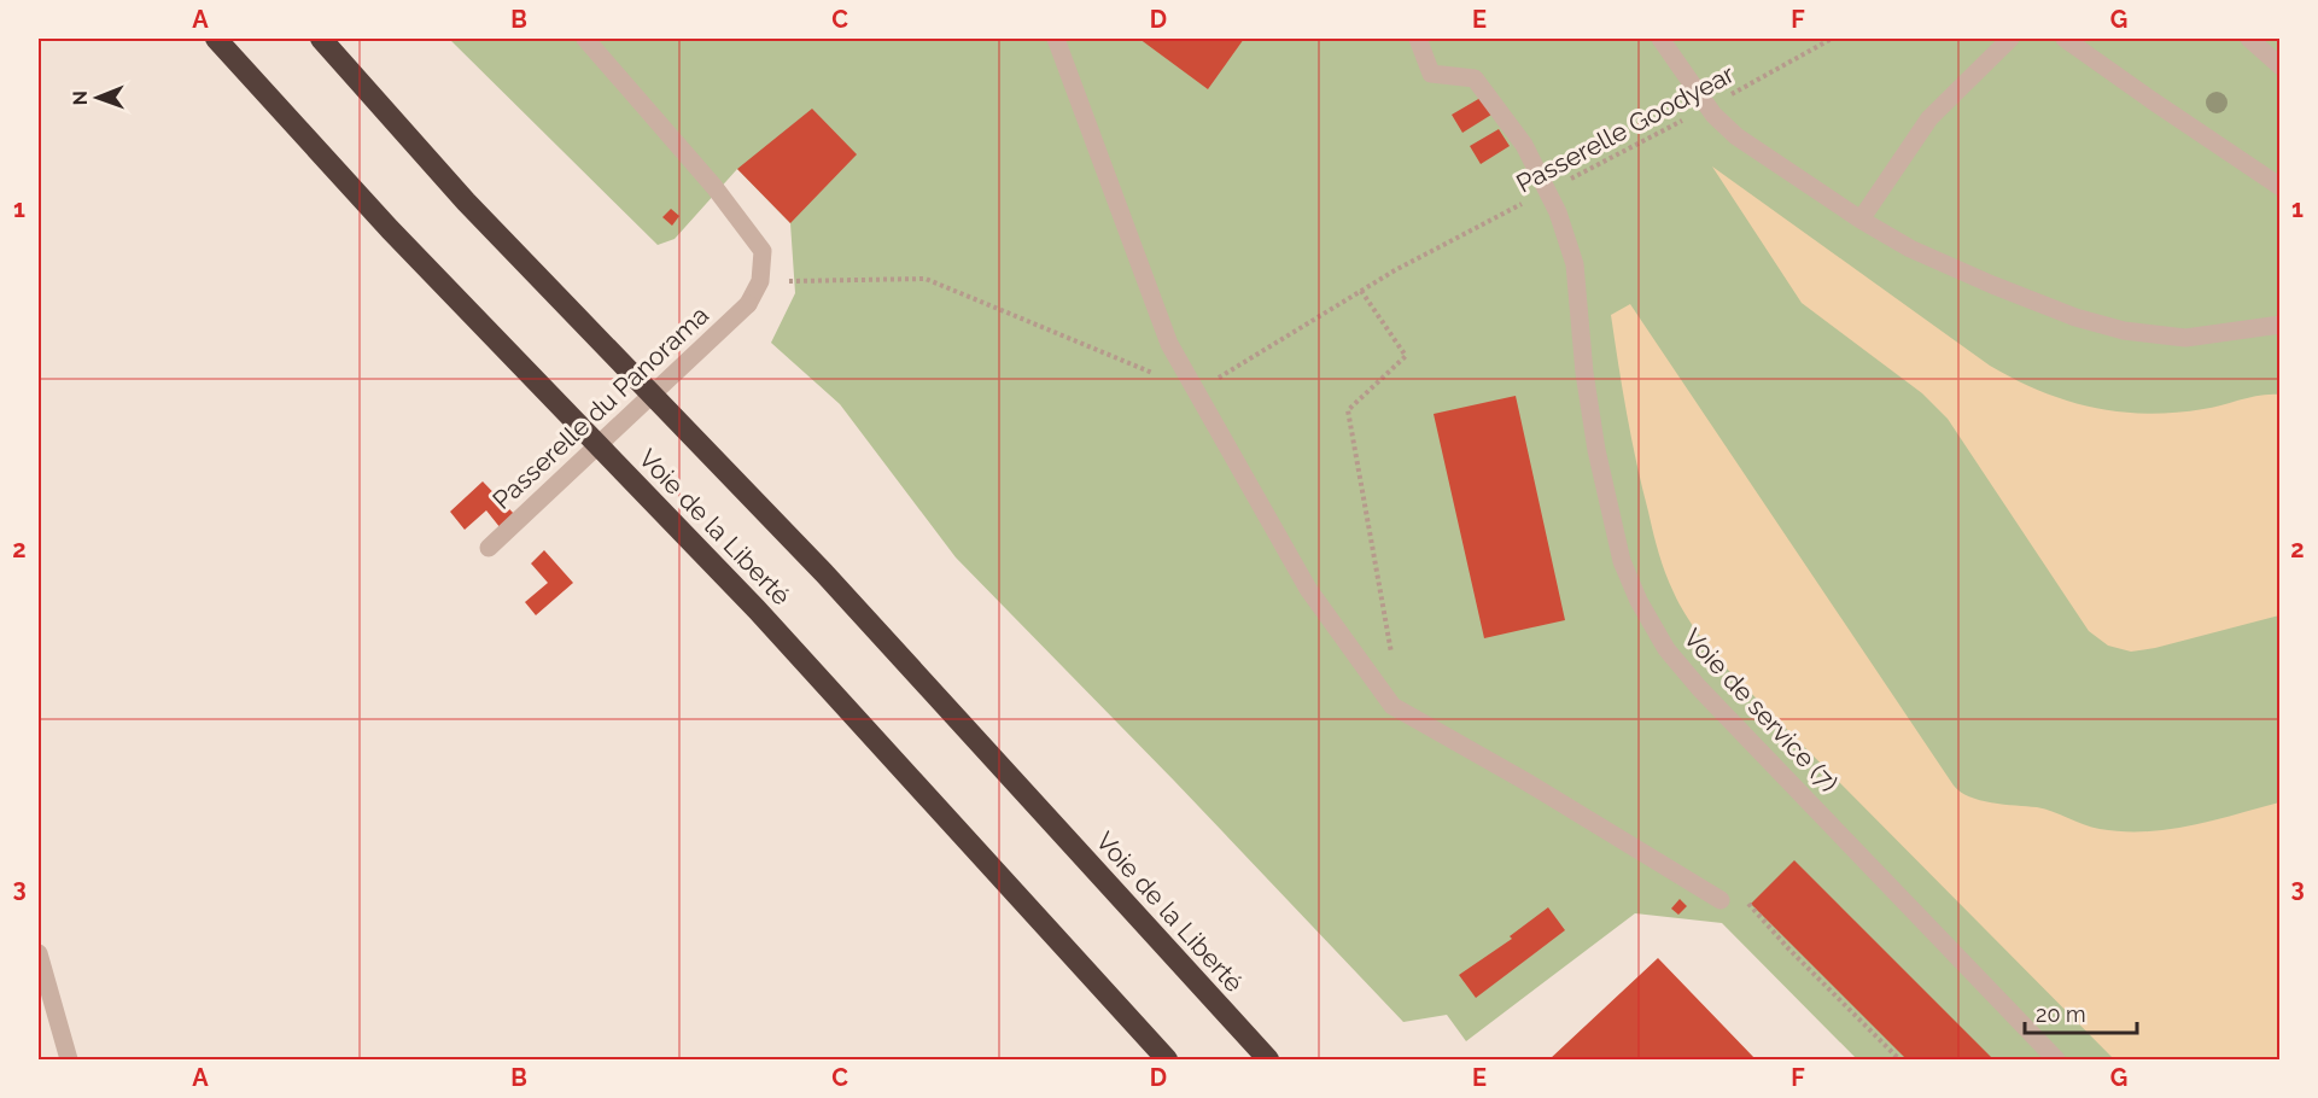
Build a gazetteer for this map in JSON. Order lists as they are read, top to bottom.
{
  "streets": {
    "highway": ["Voie de la Liberté"],
    "street": ["Passerelle du Panorama", "Voie de service (7)"],
    "path": ["Passerelle Goodyear"]
  },
  "scale_bar": "20 m",
  "north": "left",
  "grid": {
    "columns": [
      "A",
      "B",
      "C",
      "D",
      "E",
      "F",
      "G"
    ],
    "rows": ["1", "2", "3"]
  }
}
